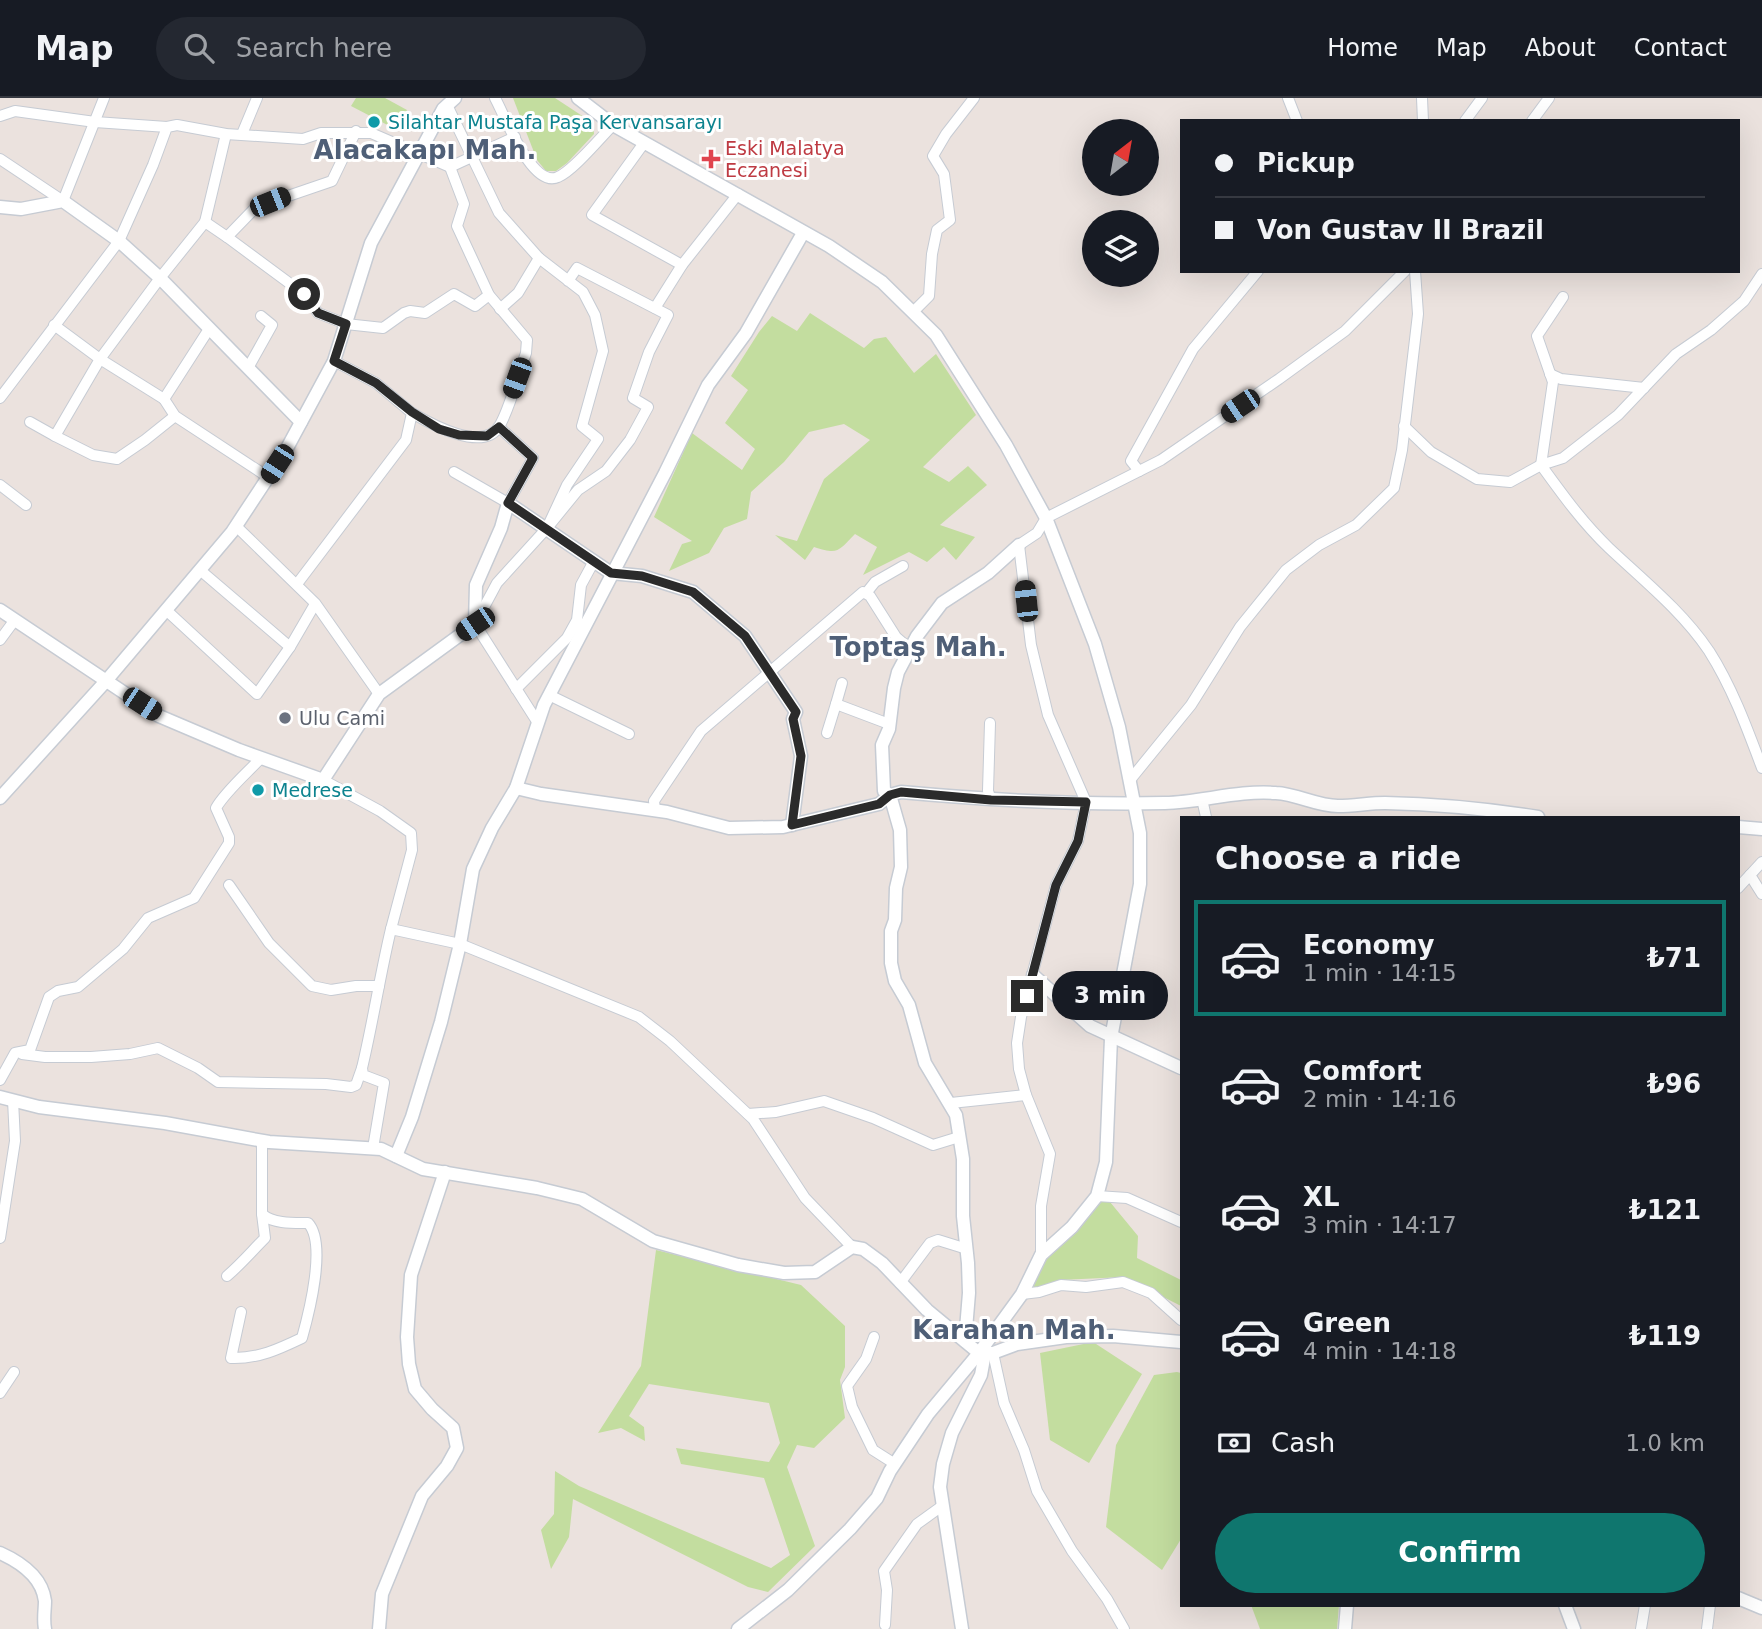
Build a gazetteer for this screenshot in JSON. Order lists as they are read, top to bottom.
{
  "districts": ["Alacakapı Mah.", "Toptaş Mah.", "Karahan Mah."],
  "places": {
    "other": ["Silahtar Mustafa Paşa Kervansarayı", "Ulu Cami", "Medrese"],
    "health": ["Eski Malatya Eczanesi"]
  },
  "north": "top right",
  "page": {
    "header": "Map",
    "search": "Search here",
    "nav": [
      "Home",
      "Map",
      "About",
      "Contact"
    ],
    "banner": ["Pickup", "Von Gustav II Brazil"],
    "heading": "Choose a ride",
    "list": [
      {
        "name": "Economy",
        "note": "1 min · 14:15",
        "value": "₺71"
      },
      {
        "name": "Comfort",
        "note": "2 min · 14:16",
        "value": "₺96"
      },
      {
        "name": "XL",
        "note": "3 min · 14:17",
        "value": "₺121"
      },
      {
        "name": "Green",
        "note": "4 min · 14:18",
        "value": "₺119"
      }
    ],
    "bubble": "3 min",
    "pay": ["Cash", "1.0 km"],
    "buttons": "Confirm"
  }
}
